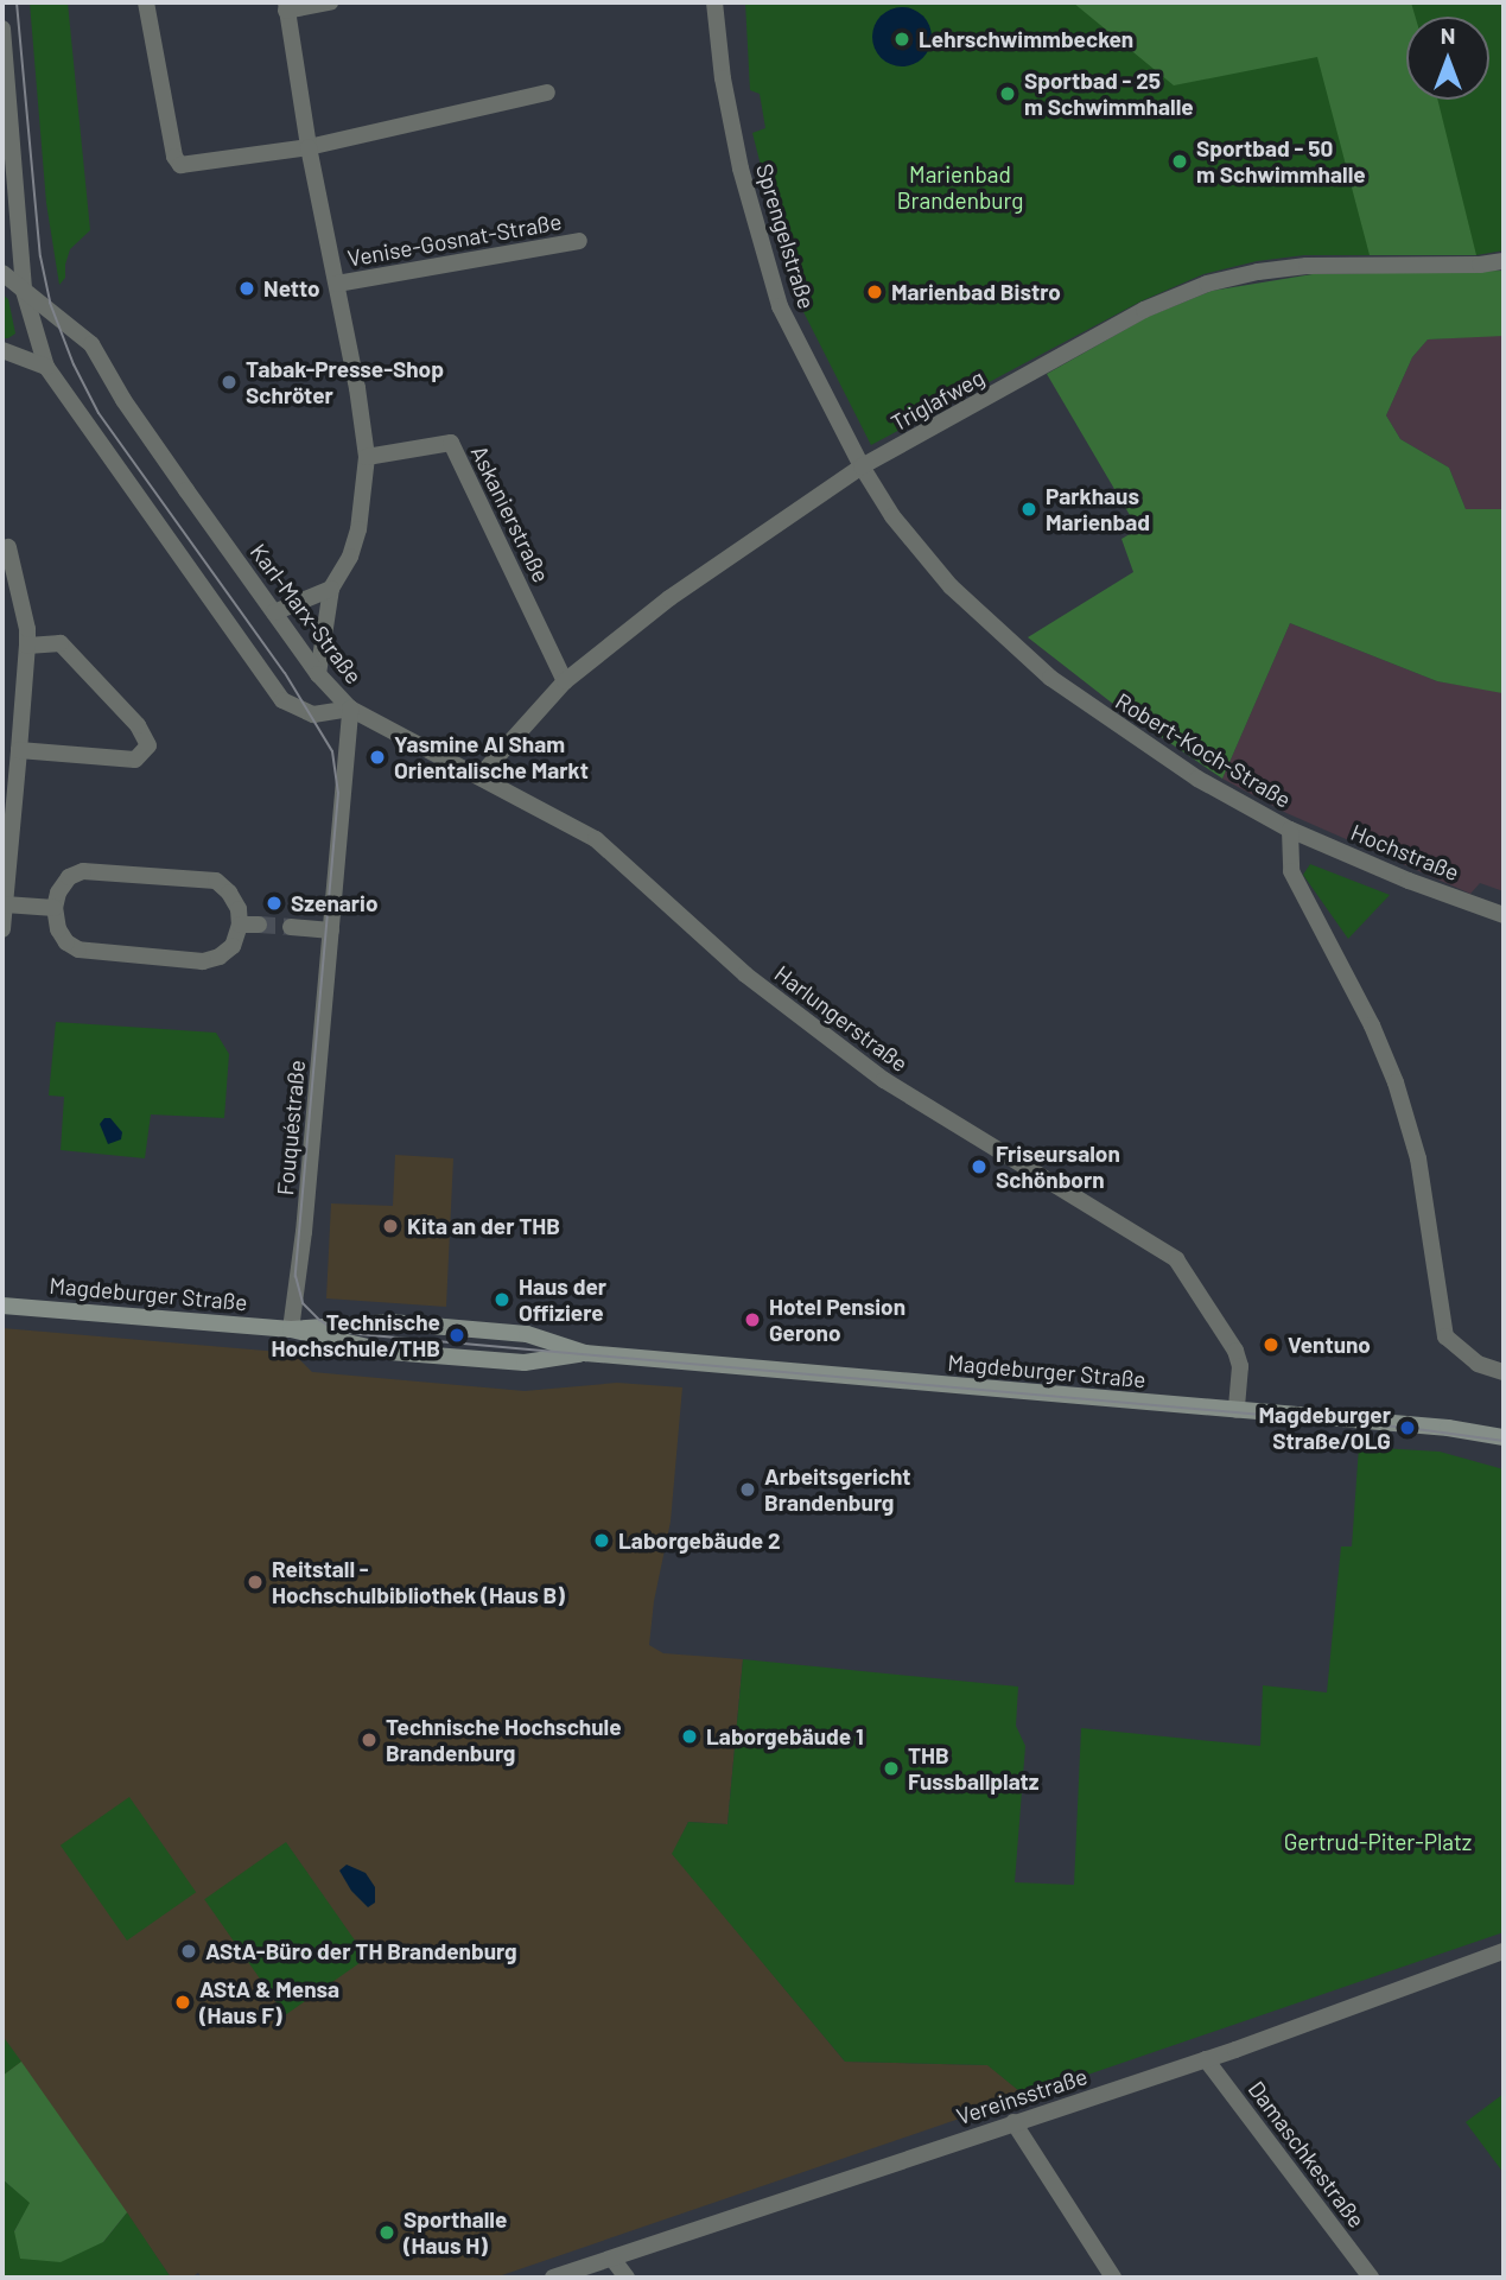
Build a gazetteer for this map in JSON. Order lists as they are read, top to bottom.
{
  "streets": {
    "street": [
      "Sprengelstraße",
      "Venise-Gosnat-Straße",
      "Triglafweg",
      "Askanierstraße",
      "Karl-Marx-Straße",
      "Robert-Koch-Straße",
      "Hochstraße",
      "Harlungerstraße",
      "Fouquéstraße",
      "Magdeburger Straße",
      "Vereinsstraße",
      "Damaschkestraße"
    ]
  },
  "crossings": [
    ["Sprengelstraße", "Triglafweg"],
    ["Sprengelstraße", "Robert-Koch-Straße"],
    ["Venise-Gosnat-Straße", "Askanierstraße"],
    ["Venise-Gosnat-Straße", "Karl-Marx-Straße"],
    ["Triglafweg", "Askanierstraße"],
    ["Triglafweg", "Robert-Koch-Straße"],
    ["Triglafweg", "Harlungerstraße"],
    ["Karl-Marx-Straße", "Harlungerstraße"],
    ["Karl-Marx-Straße", "Fouquéstraße"],
    ["Robert-Koch-Straße", "Hochstraße"],
    ["Harlungerstraße", "Fouquéstraße"],
    ["Harlungerstraße", "Magdeburger Straße"],
    ["Fouquéstraße", "Magdeburger Straße"],
    ["Vereinsstraße", "Damaschkestraße"]
  ],
  "parks": ["Marienbad Brandenburg", "Gertrud-Piter-Platz"],
  "places": [
    "Lehrschwimmbecken",
    "Sportbad - 25 m Schwimmhalle",
    "Sportbad - 50 m Schwimmhalle",
    "Netto",
    "Marienbad Bistro",
    "Tabak-Presse-Shop Schröter",
    "Parkhaus Marienbad",
    "Yasmine Al Sham Orientalische Markt",
    "Szenario",
    "Friseursalon Schönborn",
    "Kita an der THB",
    "Haus der Offiziere",
    "Hotel Pension Gerono",
    "Technische Hochschule/THB",
    "Ventuno",
    "Magdeburger Straße/OLG",
    "Arbeitsgericht Brandenburg",
    "Laborgebäude 2",
    "Reitstall - Hochschulbibliothek (Haus B)",
    "Laborgebäude 1",
    "Technische Hochschule Brandenburg",
    "THB Fussballplatz",
    "AStA-Büro der TH Brandenburg",
    "AStA & Mensa (Haus F)",
    "Sporthalle (Haus H)"
  ],
  "north": "top"
}
